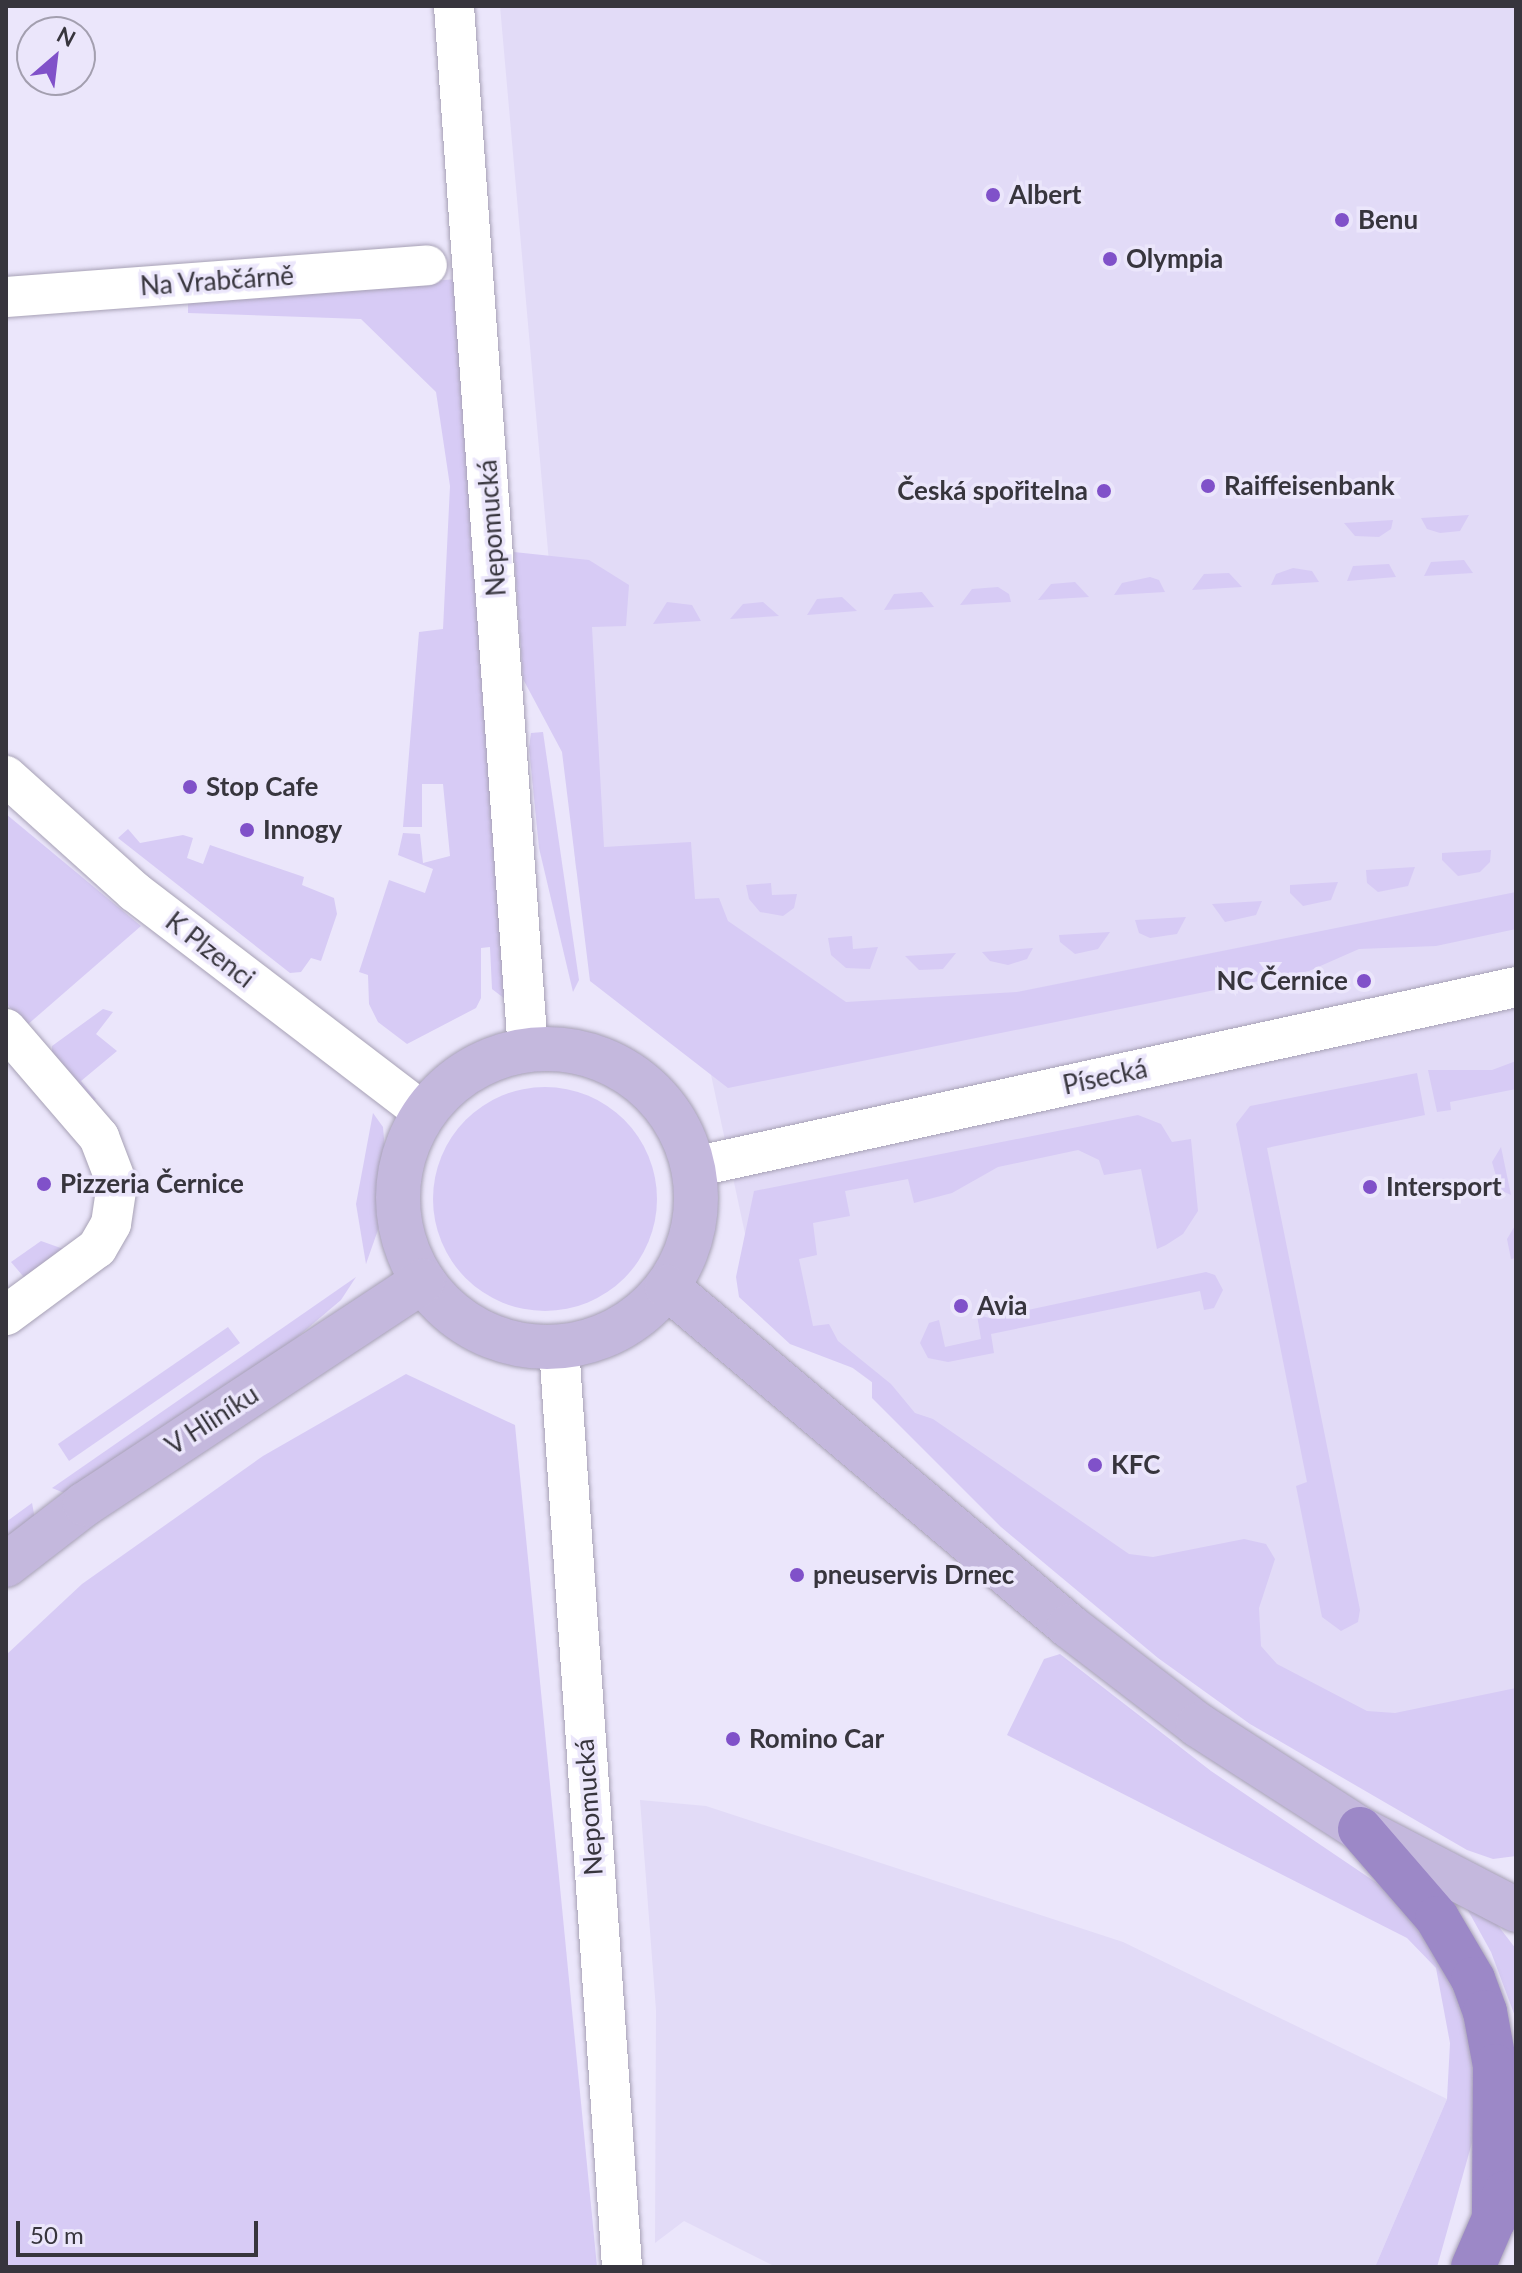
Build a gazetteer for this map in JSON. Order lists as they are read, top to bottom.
{
  "streets": {
    "main road": ["V Hliníku"],
    "street": [
      "Na Vrabčárně",
      "Nepomucká",
      "K Plzenci",
      "Písecká"
    ]
  },
  "places": [
    "Albert",
    "Benu",
    "Olympia",
    "Raiffeisenbank",
    "Česká spořitelna",
    "Stop Cafe",
    "Innogy",
    "NC Černice",
    "Pizzeria Černice",
    "Intersport",
    "Avia",
    "KFC",
    "pneuservis Drnec",
    "Romino Car"
  ],
  "scale_bar": "50 m",
  "north": "top right"
}
